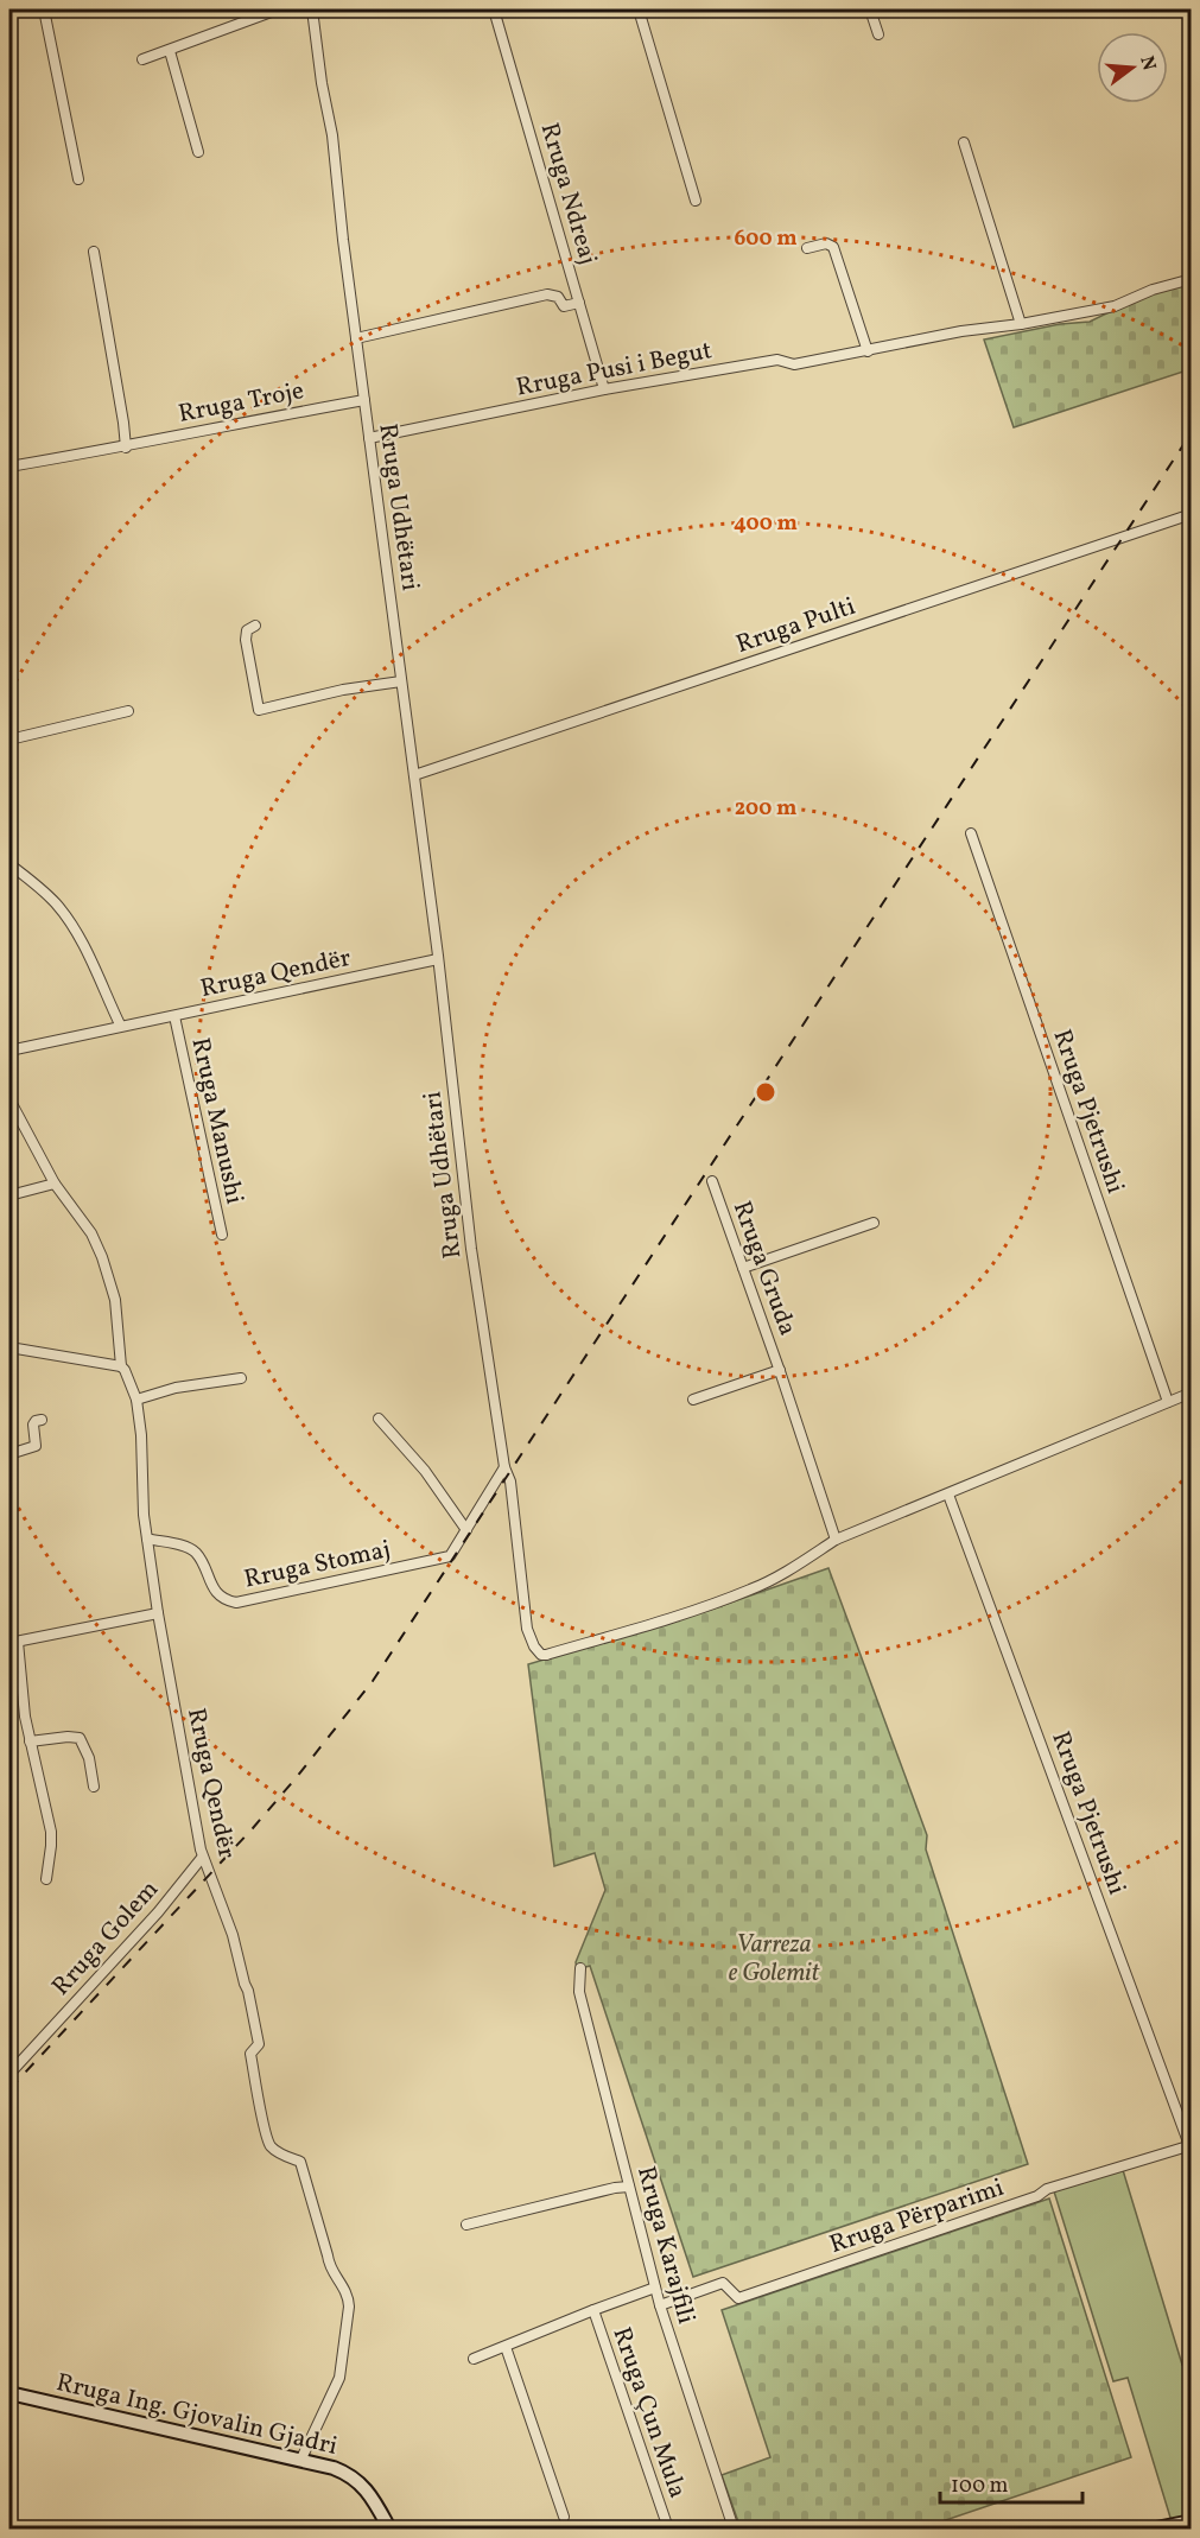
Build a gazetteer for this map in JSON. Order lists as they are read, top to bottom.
{
  "streets": {
    "main road": ["Rruga Ing. Gjovalin Gjadri"],
    "street": [
      "Rruga Ndreaj",
      "Rruga Pusi i Begut",
      "Rruga Troje",
      "Rruga Udhëtari",
      "Rruga Pulti",
      "Rruga Qendër",
      "Rruga Pjetrushi",
      "Rruga Manushi",
      "Rruga Gruda",
      "Rruga Stomaj",
      "Rruga Golem",
      "Rruga Përparimi",
      "Rruga Karajfili",
      "Rruga Çun Mula"
    ]
  },
  "crossings": [
    ["Rruga Ndreaj", "Rruga Pusi i Begut"],
    ["Rruga Pusi i Begut", "Rruga Udhëtari"],
    ["Rruga Troje", "Rruga Udhëtari"],
    ["Rruga Udhëtari", "Rruga Pulti"],
    ["Rruga Udhëtari", "Rruga Qendër"],
    ["Rruga Udhëtari", "Rruga Gruda"],
    ["Rruga Udhëtari", "Rruga Stomaj"],
    ["Rruga Qendër", "Rruga Manushi"],
    ["Rruga Qendër", "Rruga Stomaj"],
    ["Rruga Qendër", "Rruga Golem"],
    ["Rruga Qendër", "Rruga Ing. Gjovalin Gjadri"],
    ["Rruga Pjetrushi", "Rruga Përparimi"],
    ["Rruga Përparimi", "Rruga Karajfili"],
    ["Rruga Karajfili", "Rruga Çun Mula"]
  ],
  "parks": ["Varreza e Golemit"],
  "scale_bar": "100 m",
  "north": "right",
  "rings": ["600 m", "400 m", "200 m"]
}
